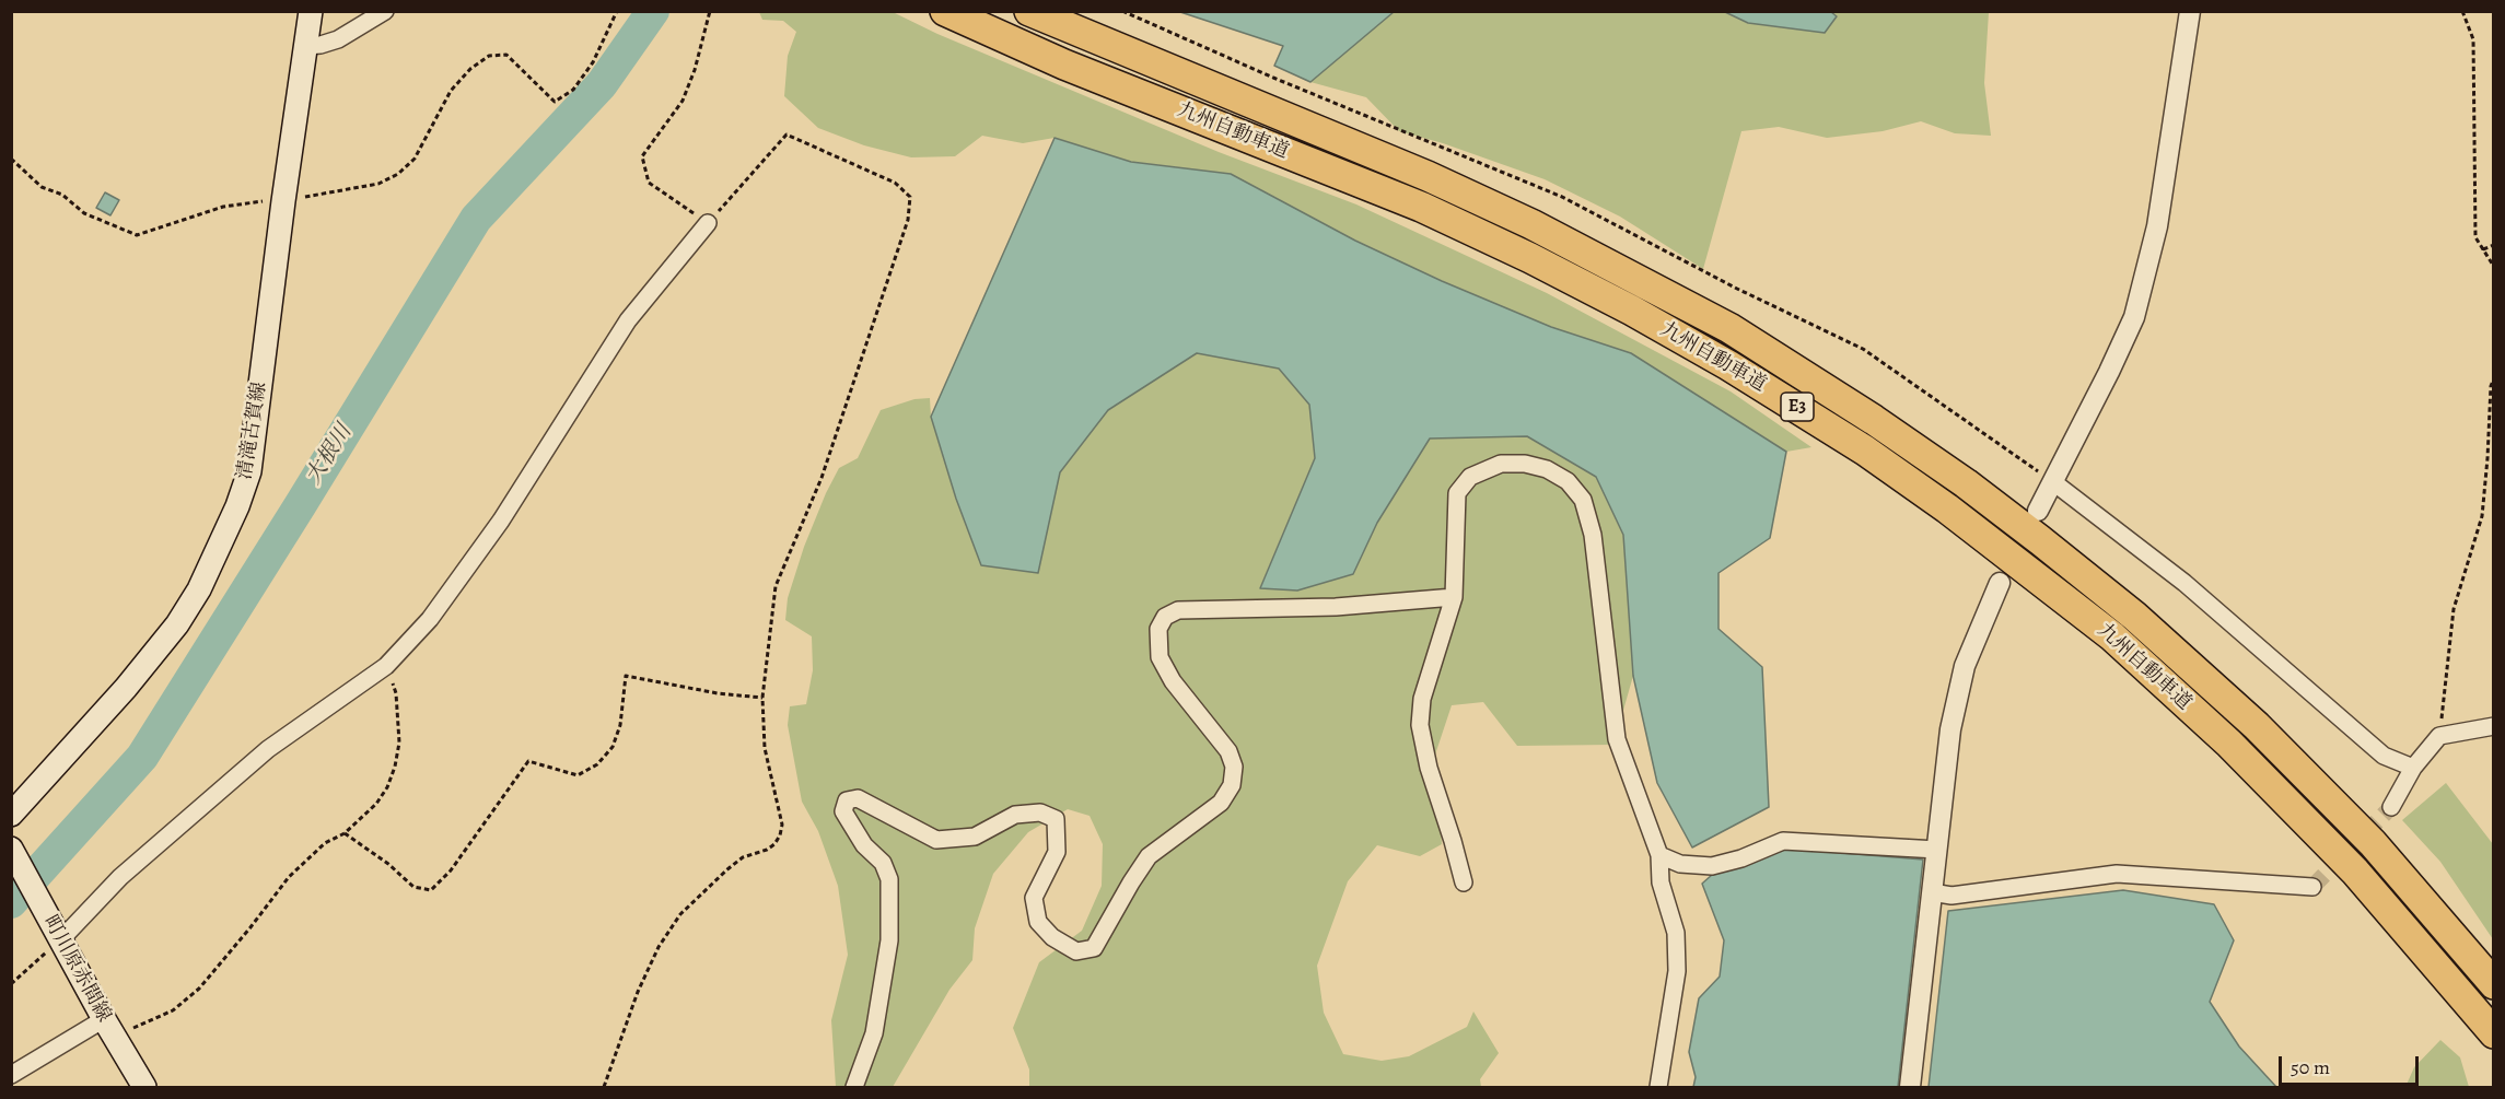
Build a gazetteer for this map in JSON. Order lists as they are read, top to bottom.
{
  "streets": {
    "highway": ["九州自動車道", "E3"],
    "main road": ["清滝古賀線", "町川原赤間線"]
  },
  "water": ["大根川"],
  "scale_bar": "50 m"
}
